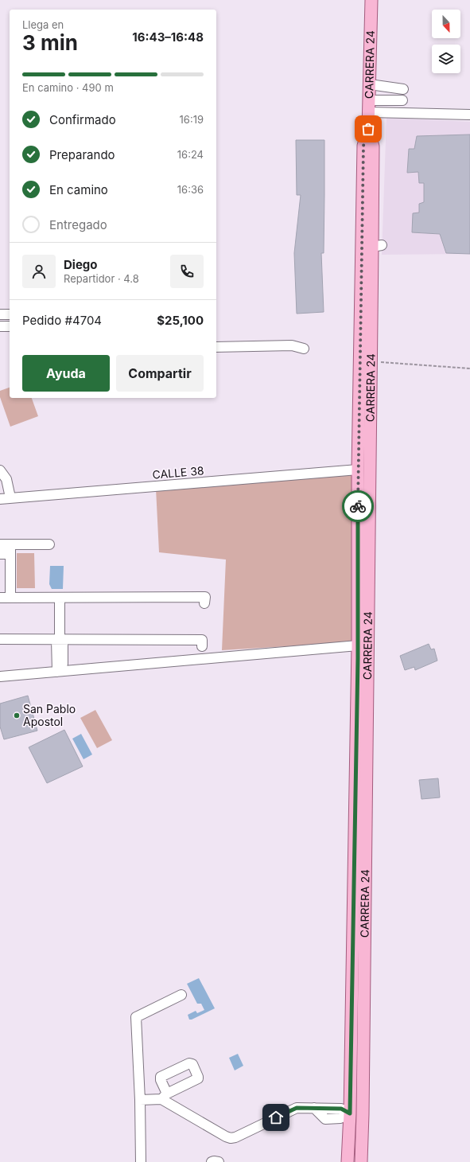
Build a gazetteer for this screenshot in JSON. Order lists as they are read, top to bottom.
{
  "streets": {
    "main road": ["CARRERA 24"],
    "street": ["CALLE 38"]
  },
  "crossings": [
    ["CARRERA 24", "CALLE 38"]
  ],
  "places": ["San Pablo Apostol"],
  "north": "bottom",
  "page": {
    "heading": ["3 min", "Llega en", "16:43–16:48"],
    "panel": [
      "Diego",
      "Repartidor · 4.8",
      "Pedido #4704",
      "$25,100"
    ],
    "bar": "En camino · 490 m",
    "list": [
      ["Confirmado", "16:19"],
      ["Preparando", "16:24"],
      ["En camino", "16:36"],
      "Entregado"
    ],
    "buttons": ["Ayuda", "Compartir"]
  }
}
